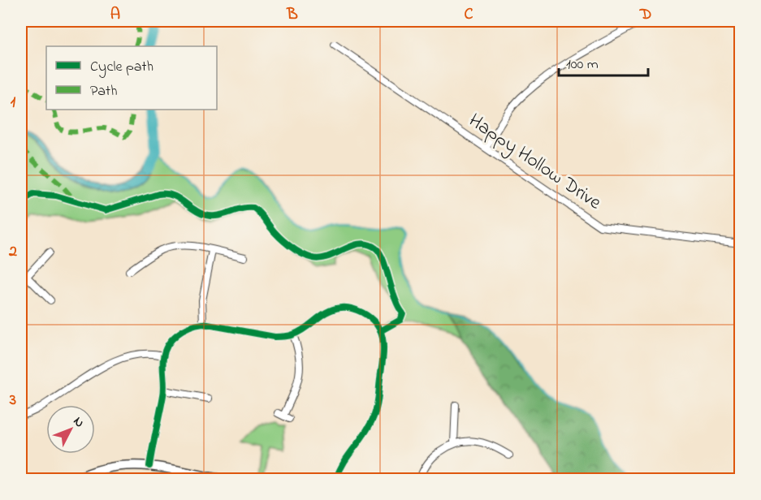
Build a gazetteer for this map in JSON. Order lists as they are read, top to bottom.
{
  "streets": {
    "street": ["Happy Hollow Drive"]
  },
  "legend": ["Cycle path", "Path"],
  "scale_bar": "100 m",
  "north": "top right",
  "grid": {
    "columns": [
      "A",
      "B",
      "C",
      "D"
    ],
    "rows": ["1", "2", "3"]
  }
}
